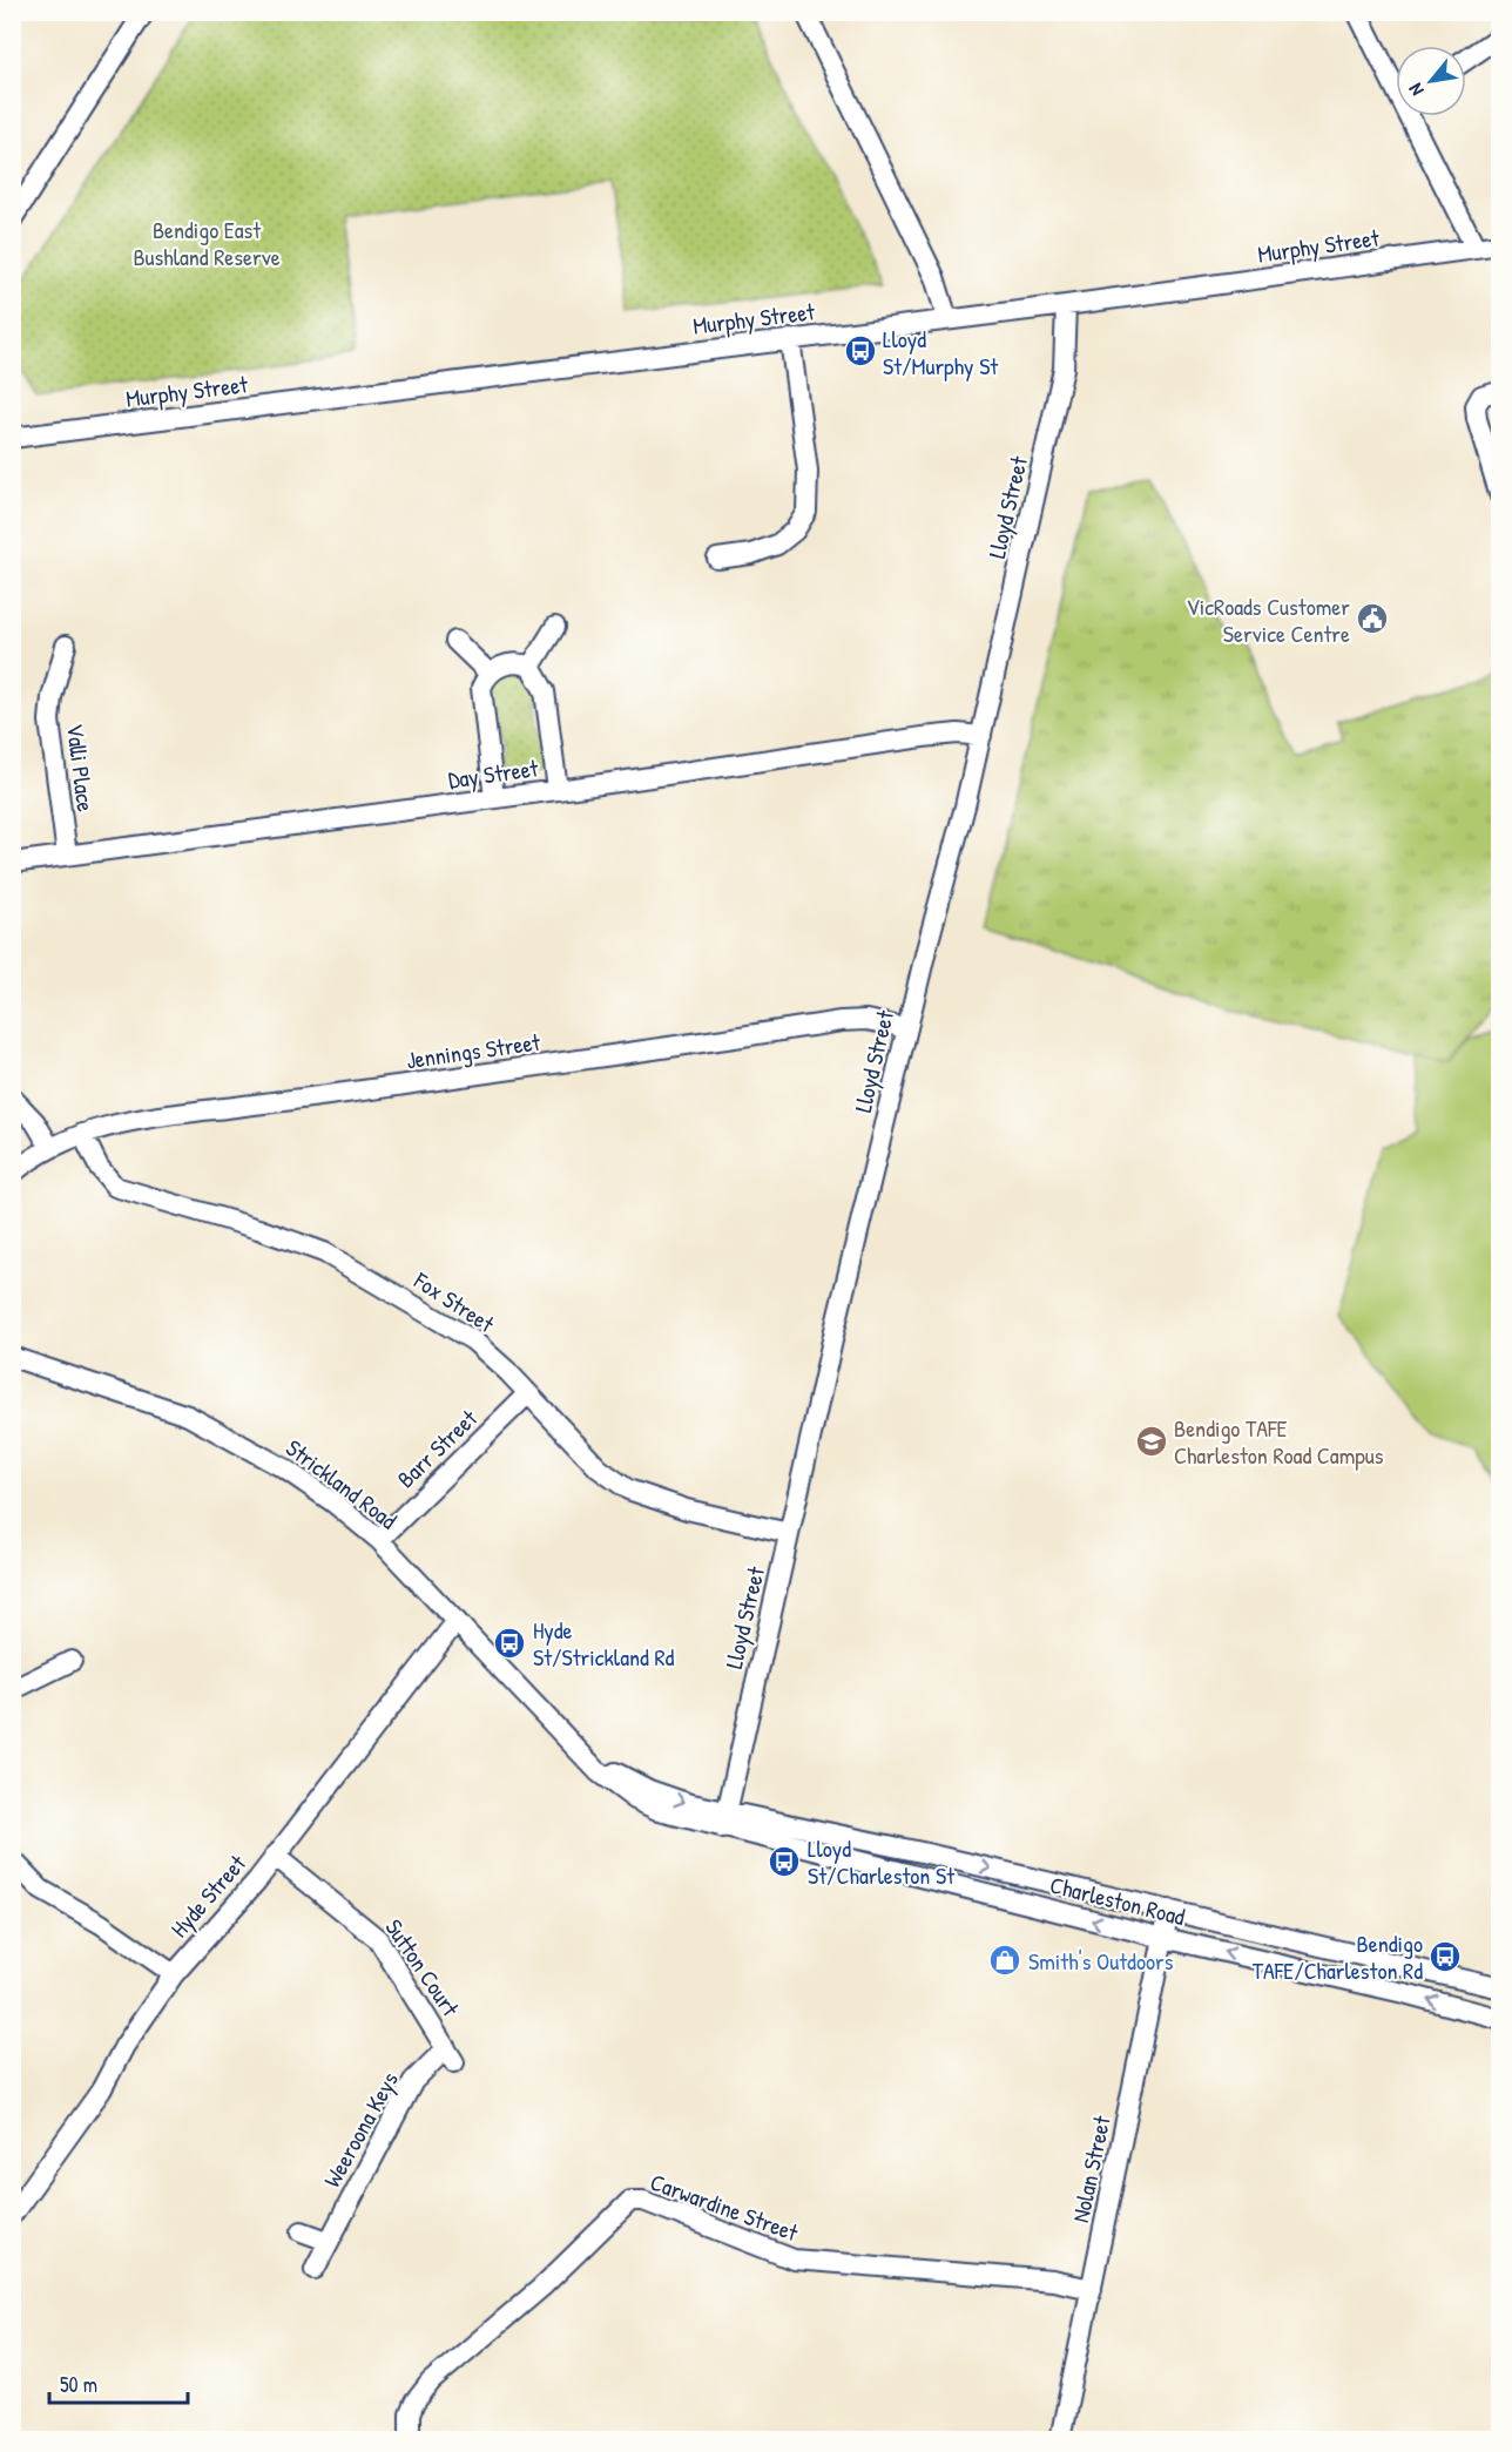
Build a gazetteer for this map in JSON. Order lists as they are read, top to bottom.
{
  "streets": {
    "street": [
      "Murphy Street",
      "Lloyd Street",
      "Valli Place",
      "Day Street",
      "Jennings Street",
      "Fox Street",
      "Barr Street",
      "Strickland Road",
      "Hyde Street",
      "Charleston Road",
      "Sutton Court",
      "Weeroona Keys",
      "Nolan Street",
      "Carwardine Street"
    ]
  },
  "crossings": [
    ["Murphy Street", "Lloyd Street"],
    ["Lloyd Street", "Day Street"],
    ["Lloyd Street", "Jennings Street"],
    ["Lloyd Street", "Fox Street"],
    ["Lloyd Street", "Strickland Road"],
    ["Lloyd Street", "Charleston Road"],
    ["Valli Place", "Day Street"],
    ["Jennings Street", "Fox Street"],
    ["Fox Street", "Barr Street"],
    ["Barr Street", "Strickland Road"],
    ["Strickland Road", "Hyde Street"],
    ["Strickland Road", "Charleston Road"],
    ["Hyde Street", "Sutton Court"],
    ["Charleston Road", "Nolan Street"],
    ["Sutton Court", "Weeroona Keys"],
    ["Nolan Street", "Carwardine Street"]
  ],
  "parks": ["Bendigo East Bushland Reserve"],
  "places": {
    "bus stop": [
      "Lloyd St/Murphy St",
      "Hyde St/Strickland Rd",
      "Lloyd St/Charleston St",
      "Bendigo TAFE/Charleston Rd"
    ],
    "public building": ["VicRoads Customer Service Centre"],
    "school or university": ["Bendigo TAFE Charleston Road Campus"],
    "shop": ["Smith's Outdoors"]
  },
  "scale_bar": "50 m",
  "north": "bottom left"
}
